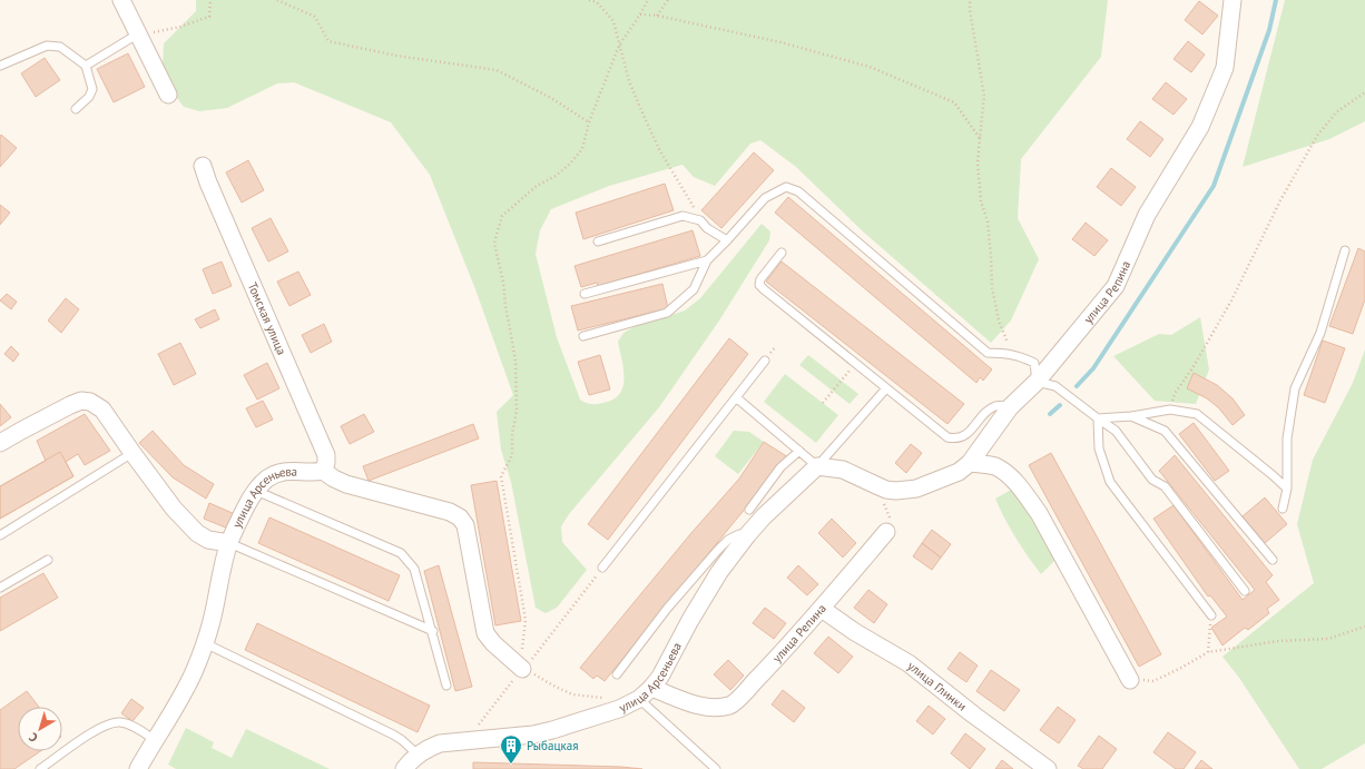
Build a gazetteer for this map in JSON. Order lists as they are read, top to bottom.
{
  "streets": {
    "street": [
      "улица Репина",
      "Томская улица",
      "улица Арсеньева",
      "улица Глинки"
    ]
  },
  "crossings": [
    ["улица Репина", "улица Арсеньева"],
    ["улица Репина", "улица Глинки"],
    ["Томская улица", "улица Арсеньева"]
  ],
  "places": {
    "building": ["Рыбацкая"]
  },
  "north": "bottom left"
}
